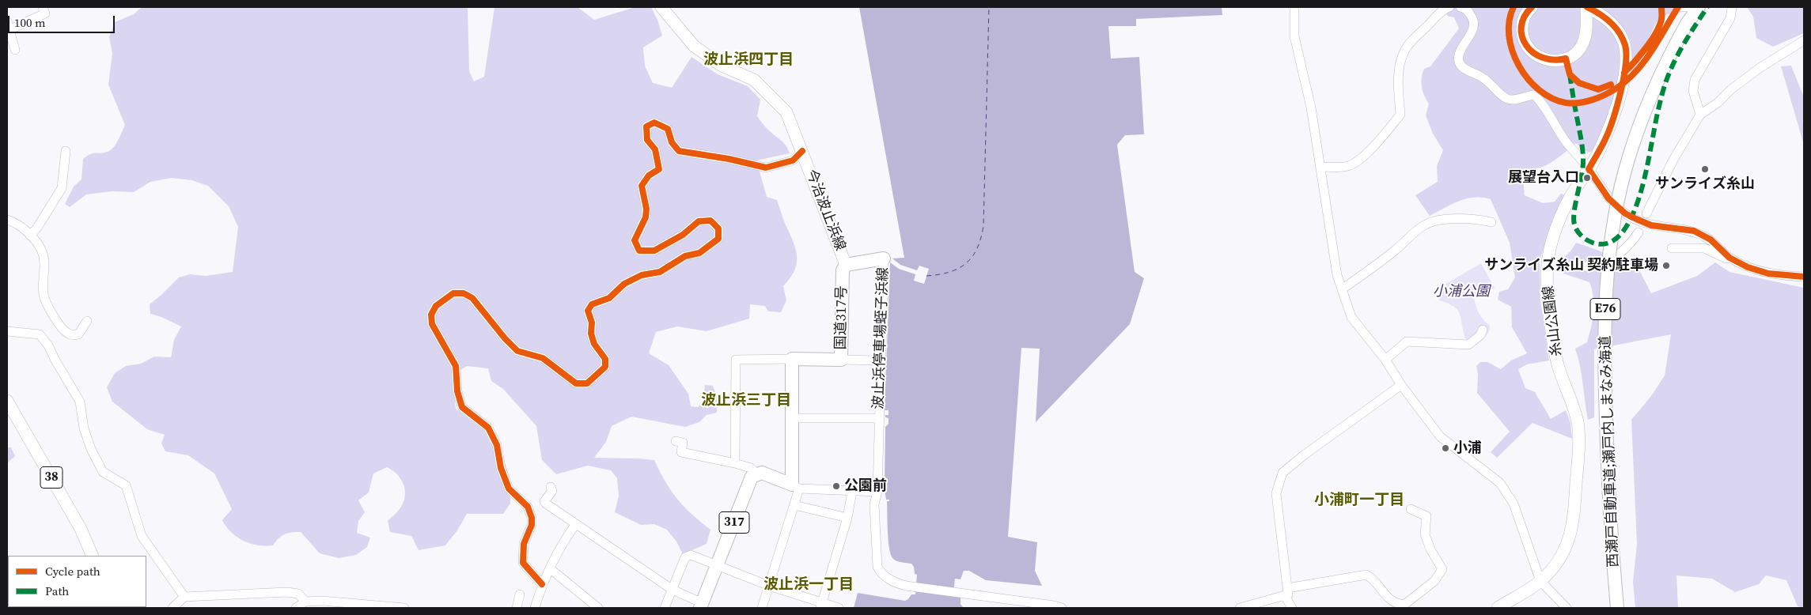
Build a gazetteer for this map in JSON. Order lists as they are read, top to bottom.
{
  "streets": {
    "highway": [
      "E76",
      "国道317号",
      "西瀬戸自動車道;瀬戸内しまなみ海道",
      "317"
    ],
    "main road": ["今治波止浜線", "糸山公園線", "38"],
    "street": ["波止浜停車場蛭子浜線"]
  },
  "crossings": [
    ["今治波止浜線", "国道317号"]
  ],
  "districts": [
    "波止浜四丁目",
    "波止浜三丁目",
    "小浦町一丁目",
    "波止浜一丁目"
  ],
  "parks": ["小浦公園"],
  "places": [
    "サンライズ糸山",
    "展望台入口",
    "サンライズ糸山 契約駐車場",
    "小浦",
    "公園前"
  ],
  "legend": ["Cycle path", "Path"],
  "scale_bar": "100 m"
}
